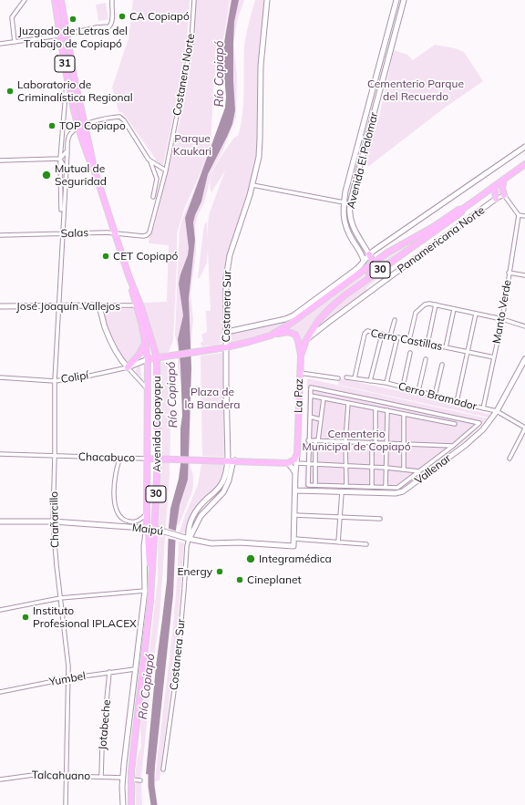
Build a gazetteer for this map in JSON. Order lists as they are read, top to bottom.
{
  "streets": {
    "highway": [
      "31",
      "Panamericana Norte",
      "30",
      "La Paz",
      "Avenida Copayapu",
      "Chacabuco"
    ],
    "street": [
      "Costanera Norte",
      "Avenida El Palomar",
      "Salas",
      "José Joaquín Vallejos",
      "Costanera Sur",
      "Manto Verde",
      "Cerro Castillas",
      "Colipí",
      "Cerro Bramador",
      "Vallenar",
      "Chañarcillo",
      "Maipú",
      "Yumbel",
      "Jotabeche",
      "Talcahuano"
    ]
  },
  "crossings": [
    ["Costanera Norte", "Salas"],
    ["Salas", "Avenida Copayapu"],
    ["Salas", "Chañarcillo"],
    ["Panamericana Norte", "Costanera Sur"],
    ["Panamericana Norte", "Colipí"],
    ["Panamericana Norte", "La Paz"],
    ["Panamericana Norte", "Avenida Copayapu"],
    ["José Joaquín Vallejos", "Avenida Copayapu"],
    ["José Joaquín Vallejos", "Chañarcillo"],
    ["Costanera Sur", "Chacabuco"],
    ["Costanera Sur", "Maipú"],
    ["Manto Verde", "Cerro Castillas"],
    ["Manto Verde", "Cerro Bramador"],
    ["Cerro Castillas", "Cerro Bramador"],
    ["Colipí", "Avenida Copayapu"],
    ["Colipí", "Chañarcillo"],
    ["La Paz", "Vallenar"],
    ["La Paz", "Maipú"],
    ["Cerro Bramador", "Vallenar"],
    ["Avenida Copayapu", "Chacabuco"],
    ["Avenida Copayapu", "Chañarcillo"],
    ["Avenida Copayapu", "Maipú"],
    ["Chacabuco", "Chañarcillo"],
    ["Chañarcillo", "Maipú"],
    ["Chañarcillo", "Yumbel"],
    ["Chañarcillo", "Talcahuano"],
    ["Yumbel", "Jotabeche"],
    ["Jotabeche", "Talcahuano"]
  ],
  "water": ["Río Copiapó"],
  "parks": [
    "Cementerio Parque del Recuerdo",
    "Parque Kaukari",
    "Plaza de la Bandera",
    "Cementerio Municipal de Copiapó"
  ],
  "places": [
    "CA Copiapó",
    "Juzgado de Letras del Trabajo de Copiapó",
    "Laboratorio de Criminalística Regional",
    "TOP Copiapo",
    "Mutual de Seguridad",
    "CET Copiapó",
    "Integramédica",
    "Energy",
    "Cineplanet",
    "Instituto Profesional IPLACEX"
  ]
}
